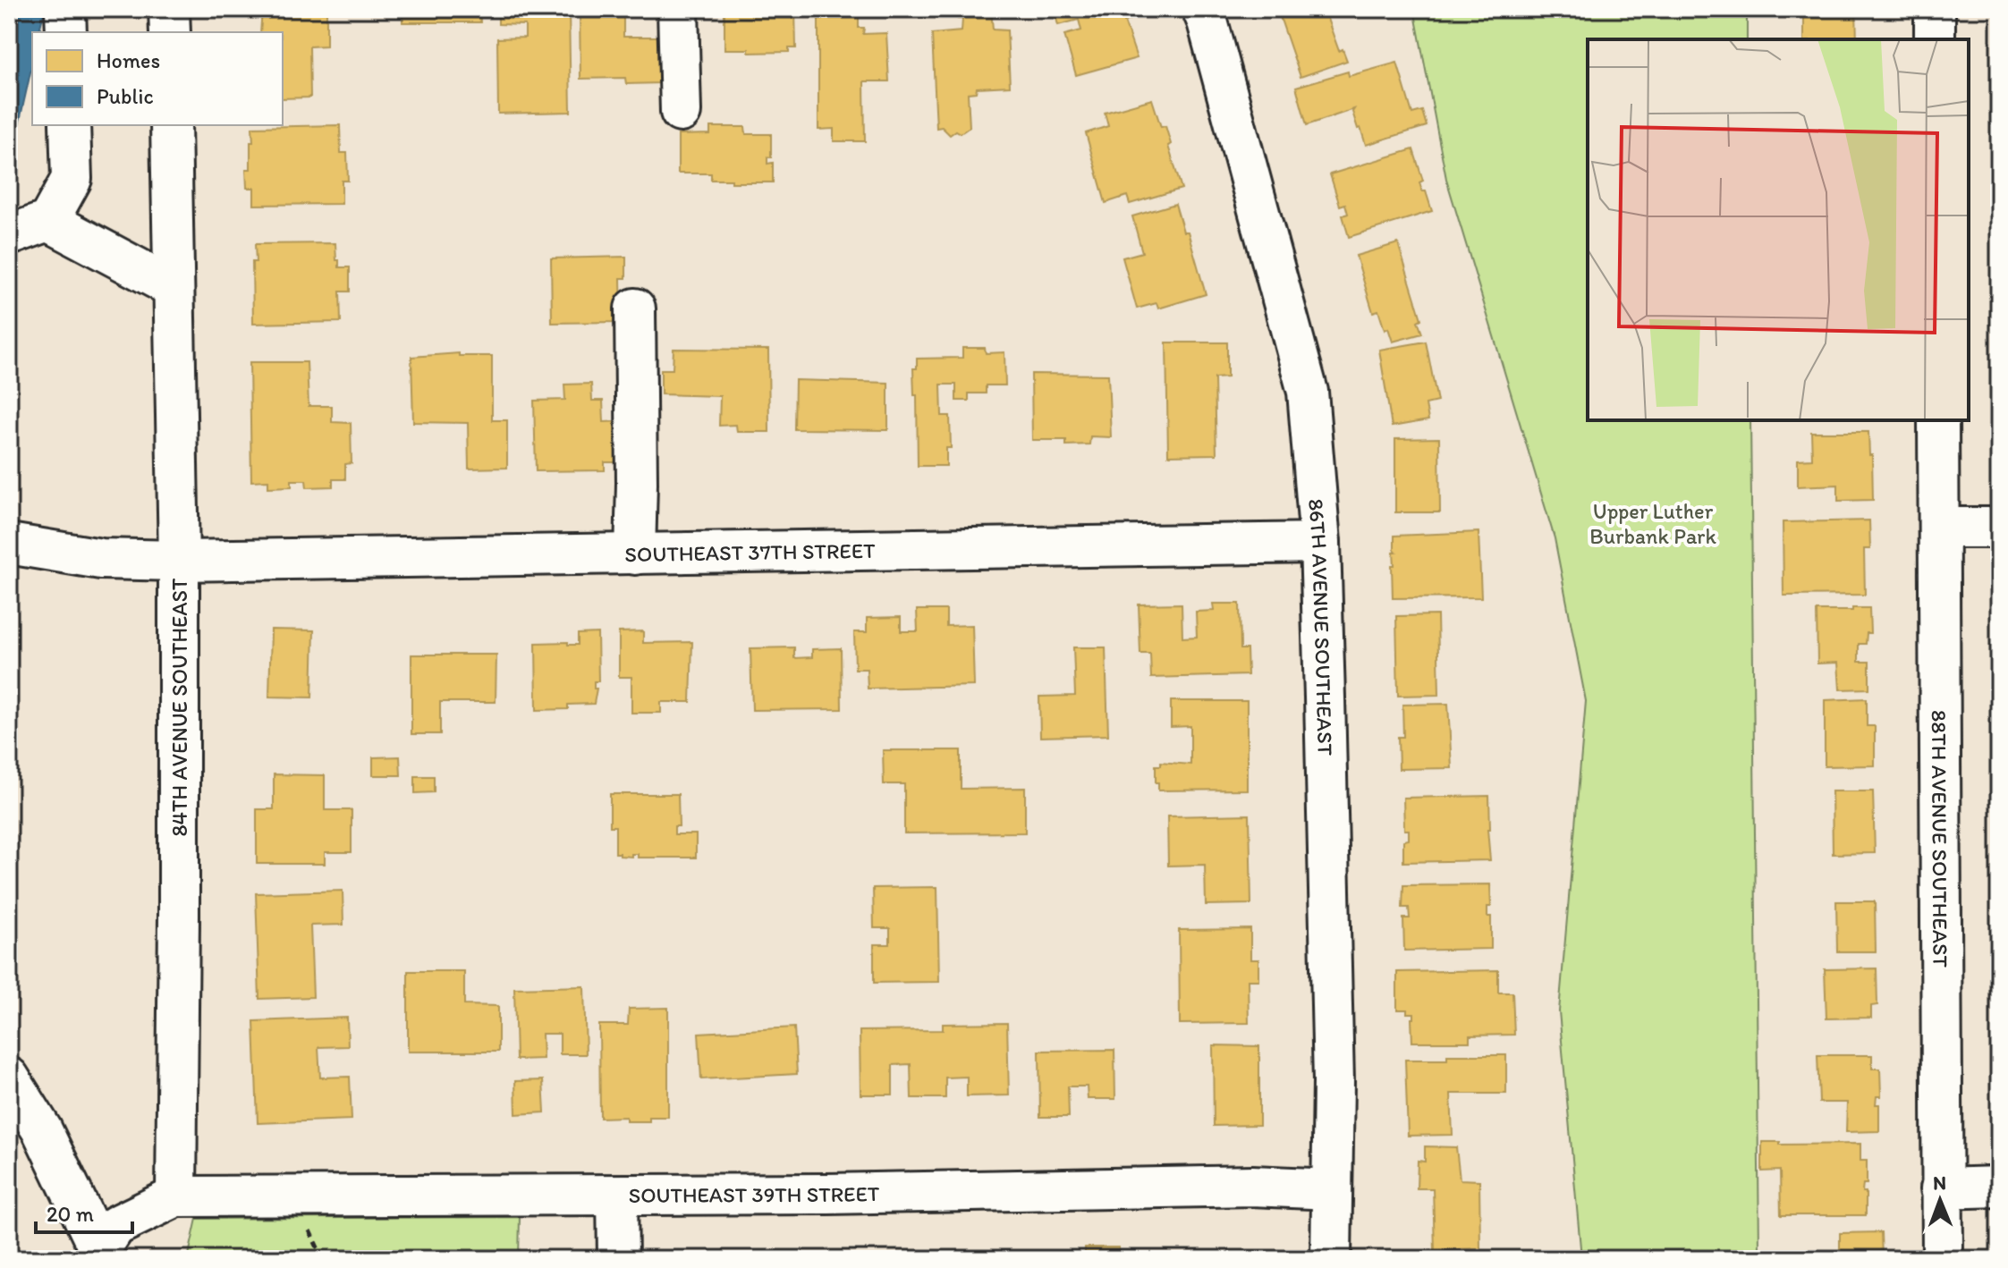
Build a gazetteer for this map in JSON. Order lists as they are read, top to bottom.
{
  "streets": {
    "street": [
      "SOUTHEAST 37TH STREET",
      "86TH AVENUE SOUTHEAST",
      "84TH AVENUE SOUTHEAST",
      "88TH AVENUE SOUTHEAST",
      "SOUTHEAST 39TH STREET"
    ]
  },
  "crossings": [
    ["SOUTHEAST 37TH STREET", "86TH AVENUE SOUTHEAST"],
    ["SOUTHEAST 37TH STREET", "84TH AVENUE SOUTHEAST"],
    ["86TH AVENUE SOUTHEAST", "SOUTHEAST 39TH STREET"],
    ["84TH AVENUE SOUTHEAST", "SOUTHEAST 39TH STREET"]
  ],
  "parks": ["Upper Luther Burbank Park"],
  "legend": ["Homes", "Public"],
  "scale_bar": "20 m",
  "north": "top"
}
